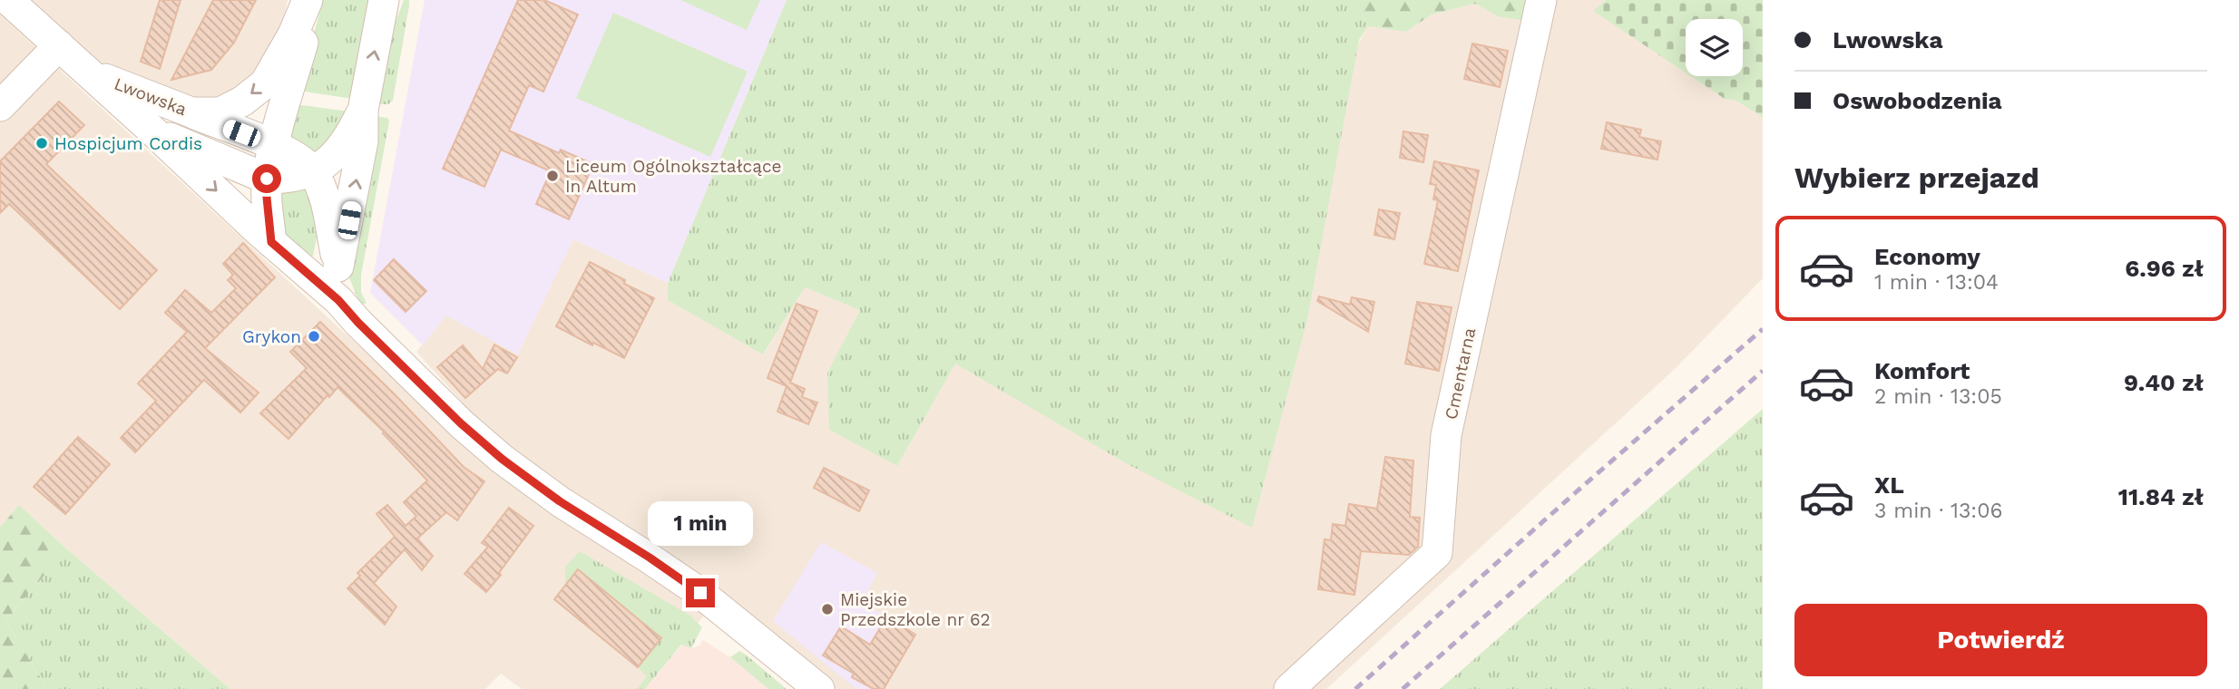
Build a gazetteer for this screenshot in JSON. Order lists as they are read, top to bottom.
{
  "streets": {
    "street": ["Lwowska", "Cmentarna"]
  },
  "places": [
    "Hospicjum Cordis",
    "Liceum Ogólnokształcące In Altum",
    "Grykon",
    "Miejskie Przedszkole nr 62"
  ],
  "page": {
    "banner": ["Lwowska", "Oswobodzenia"],
    "heading": "Wybierz przejazd",
    "list": [
      {
        "name": "Economy",
        "note": "1 min · 13:04",
        "value": "6.96 zł"
      },
      {
        "name": "Komfort",
        "note": "2 min · 13:05",
        "value": "9.40 zł"
      },
      {
        "name": "XL",
        "note": "3 min · 13:06",
        "value": "11.84 zł"
      }
    ],
    "bubble": "1 min",
    "buttons": "Potwierdź"
  }
}
